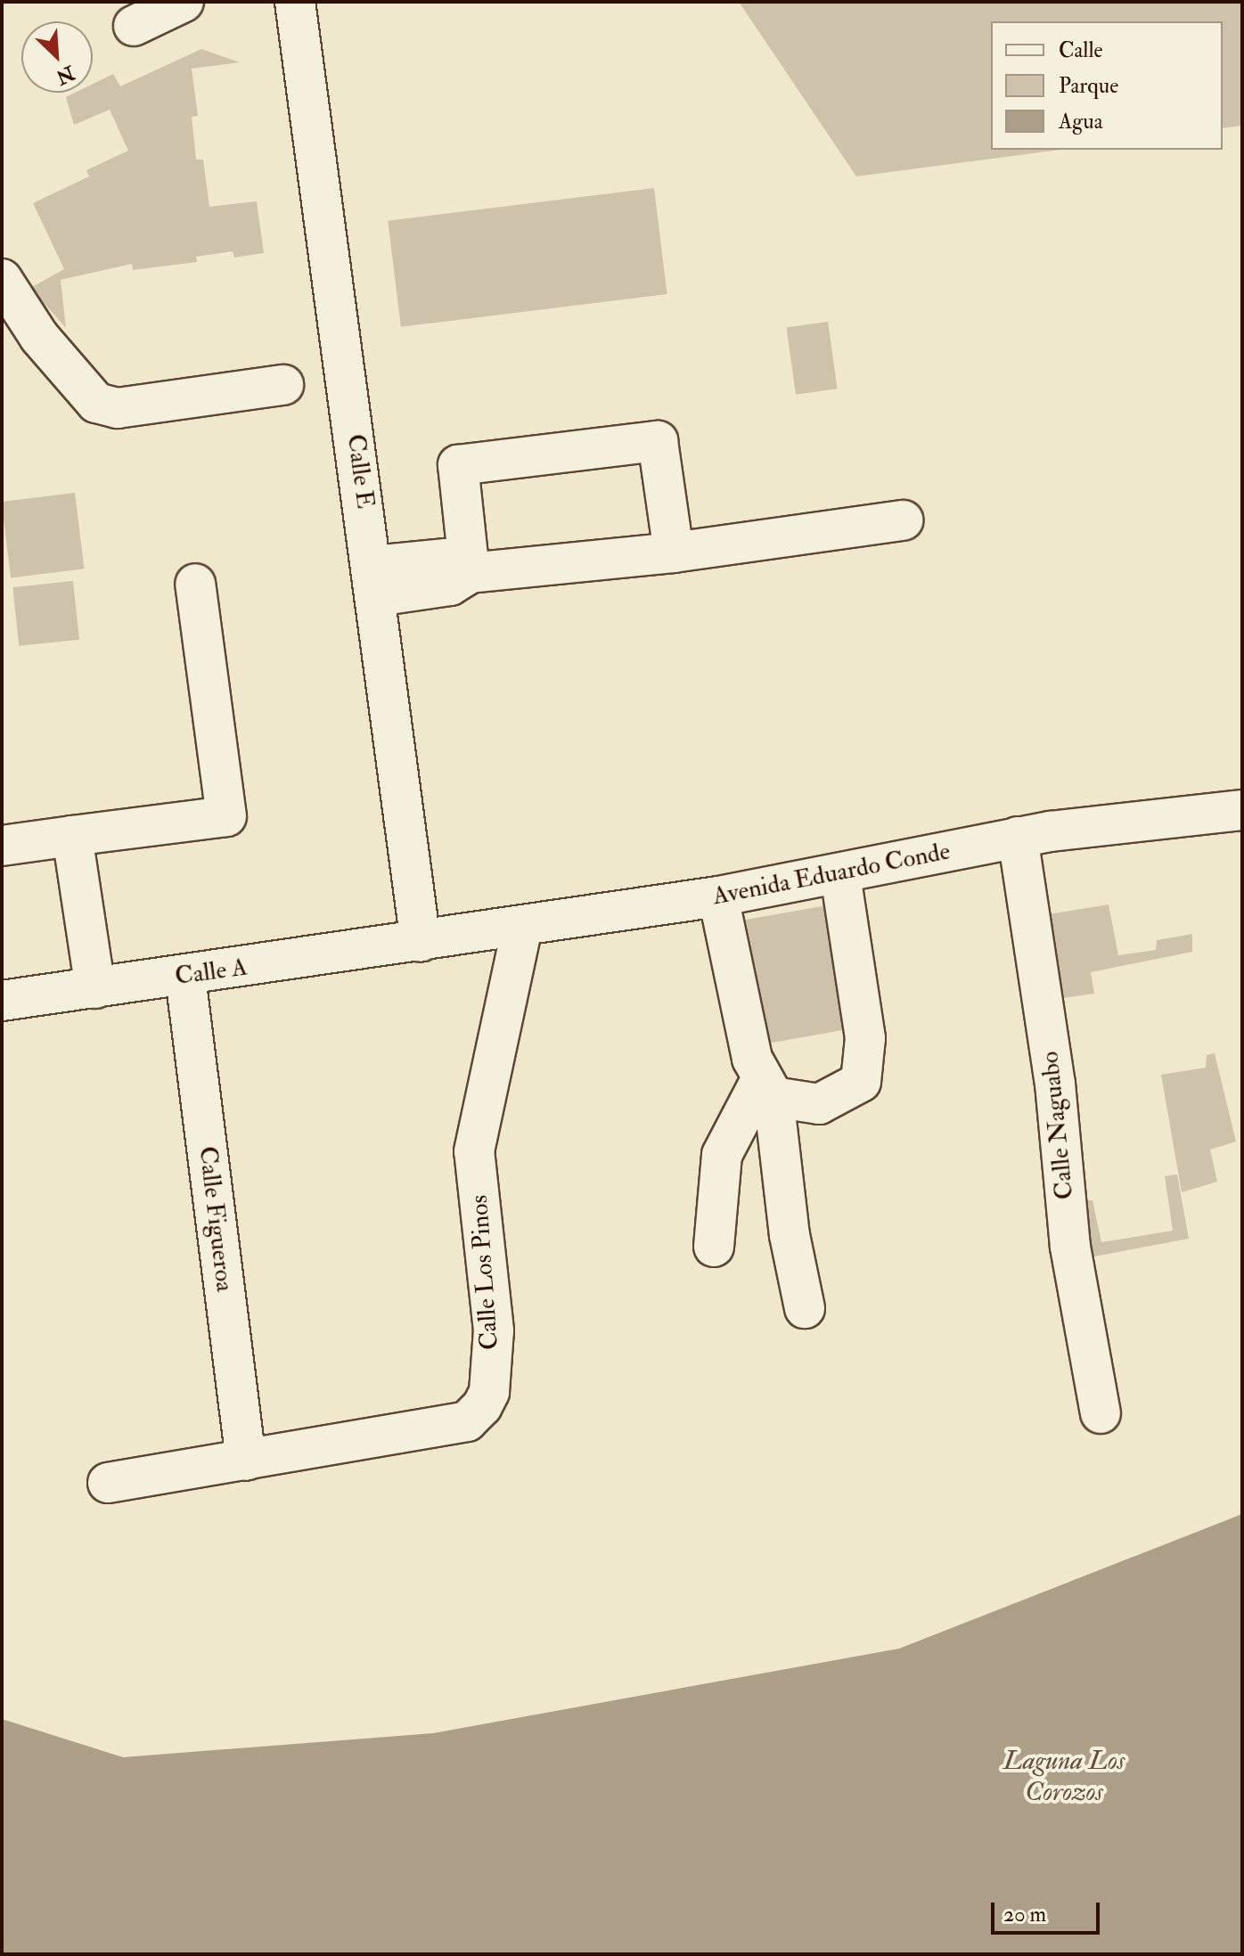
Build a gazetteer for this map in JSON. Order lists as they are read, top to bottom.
{
  "streets": {
    "street": [
      "Calle E",
      "Avenida Eduardo Conde",
      "Calle A",
      "Calle Naguabo",
      "Calle Figueroa",
      "Calle Los Pinos"
    ]
  },
  "crossings": [
    ["Calle E", "Avenida Eduardo Conde"],
    ["Calle E", "Calle A"],
    ["Avenida Eduardo Conde", "Calle A"],
    ["Avenida Eduardo Conde", "Calle Naguabo"],
    ["Avenida Eduardo Conde", "Calle Los Pinos"],
    ["Calle A", "Calle Figueroa"],
    ["Calle Figueroa", "Calle Los Pinos"]
  ],
  "water": ["Laguna Los Corozos"],
  "legend": ["Calle", "Parque", "Agua"],
  "scale_bar": "20 m",
  "north": "bottom right"
}
